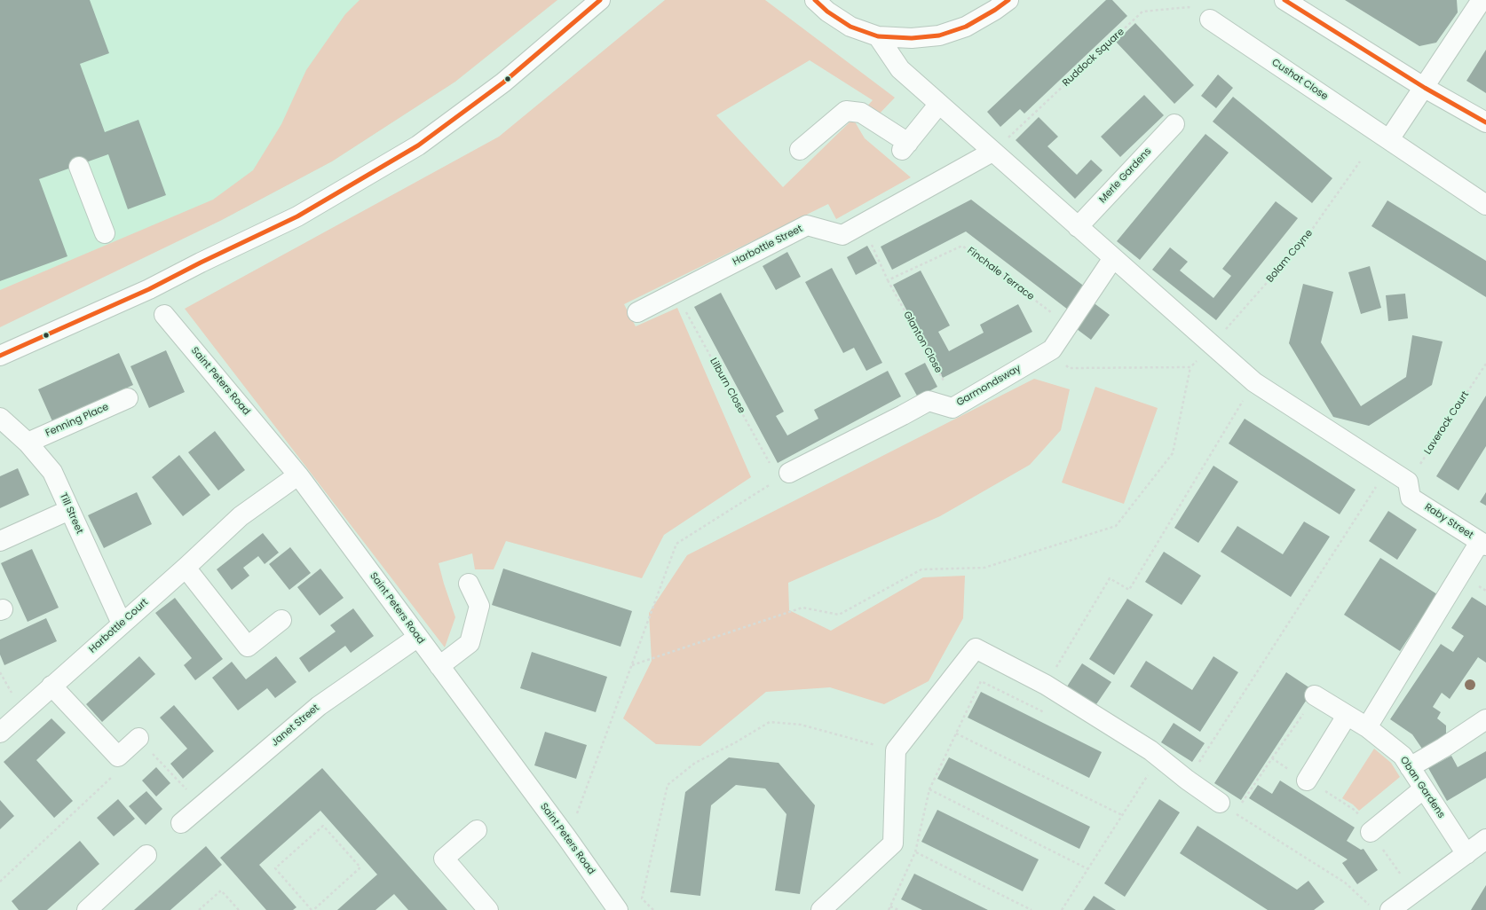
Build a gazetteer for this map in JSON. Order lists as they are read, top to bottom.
{
  "streets": {
    "street": [
      "Cushat Close",
      "Merle Gardens",
      "Harbottle Street",
      "Saint Peters Road",
      "Garmondsway",
      "Fenning Place",
      "Till Street",
      "Raby Street",
      "Harbottle Court",
      "Janet Street",
      "Oban Gardens"
    ],
    "path": [
      "Ruddock Square",
      "Bolam Coyne",
      "Finchale Terrace",
      "Glanton Close",
      "Lilburn Close",
      "Laverock Court"
    ]
  },
  "crossings": [
    ["Ruddock Square", "Cushat Close"],
    ["Ruddock Square", "Harbottle Street"],
    ["Ruddock Square", "Raby Street"],
    ["Merle Gardens", "Raby Street"],
    ["Harbottle Street", "Lilburn Close"],
    ["Harbottle Street", "Raby Street"],
    ["Bolam Coyne", "Raby Street"],
    ["Finchale Terrace", "Glanton Close"],
    ["Finchale Terrace", "Garmondsway"],
    ["Glanton Close", "Garmondsway"],
    ["Saint Peters Road", "Janet Street"],
    ["Lilburn Close", "Garmondsway"],
    ["Garmondsway", "Raby Street"],
    ["Fenning Place", "Till Street"],
    ["Laverock Court", "Raby Street"],
    ["Till Street", "Harbottle Court"]
  ]
}
